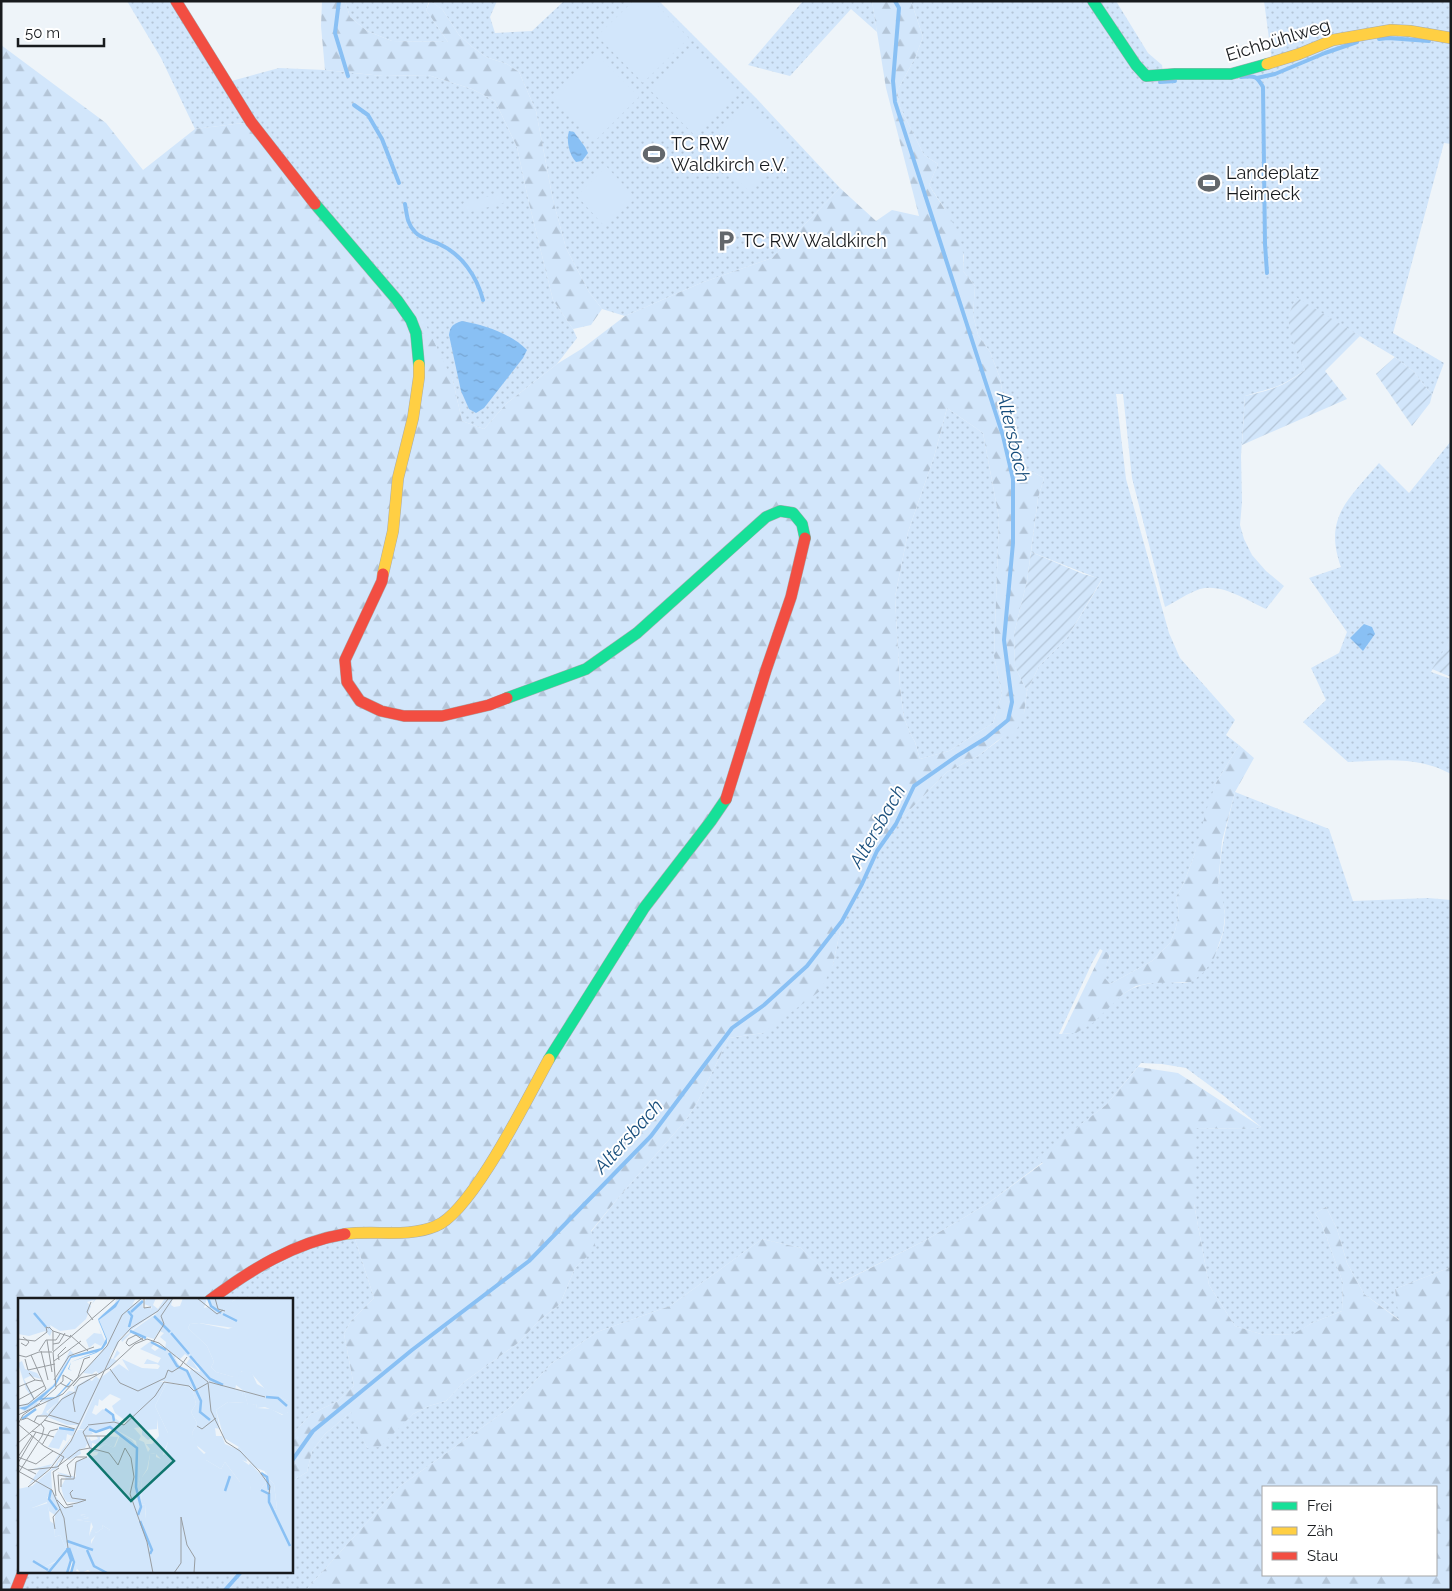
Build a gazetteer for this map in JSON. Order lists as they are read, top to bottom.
{
  "streets": {
    "street": ["Eichbühlweg"]
  },
  "water": ["Altersbach"],
  "places": {
    "sports": ["TC RW Waldkirch e.V.", "Landeplatz Heimeck"],
    "parking": ["TC RW Waldkirch"]
  },
  "legend": ["Frei", "Zäh", "Stau"],
  "scale_bar": "50 m"
}
